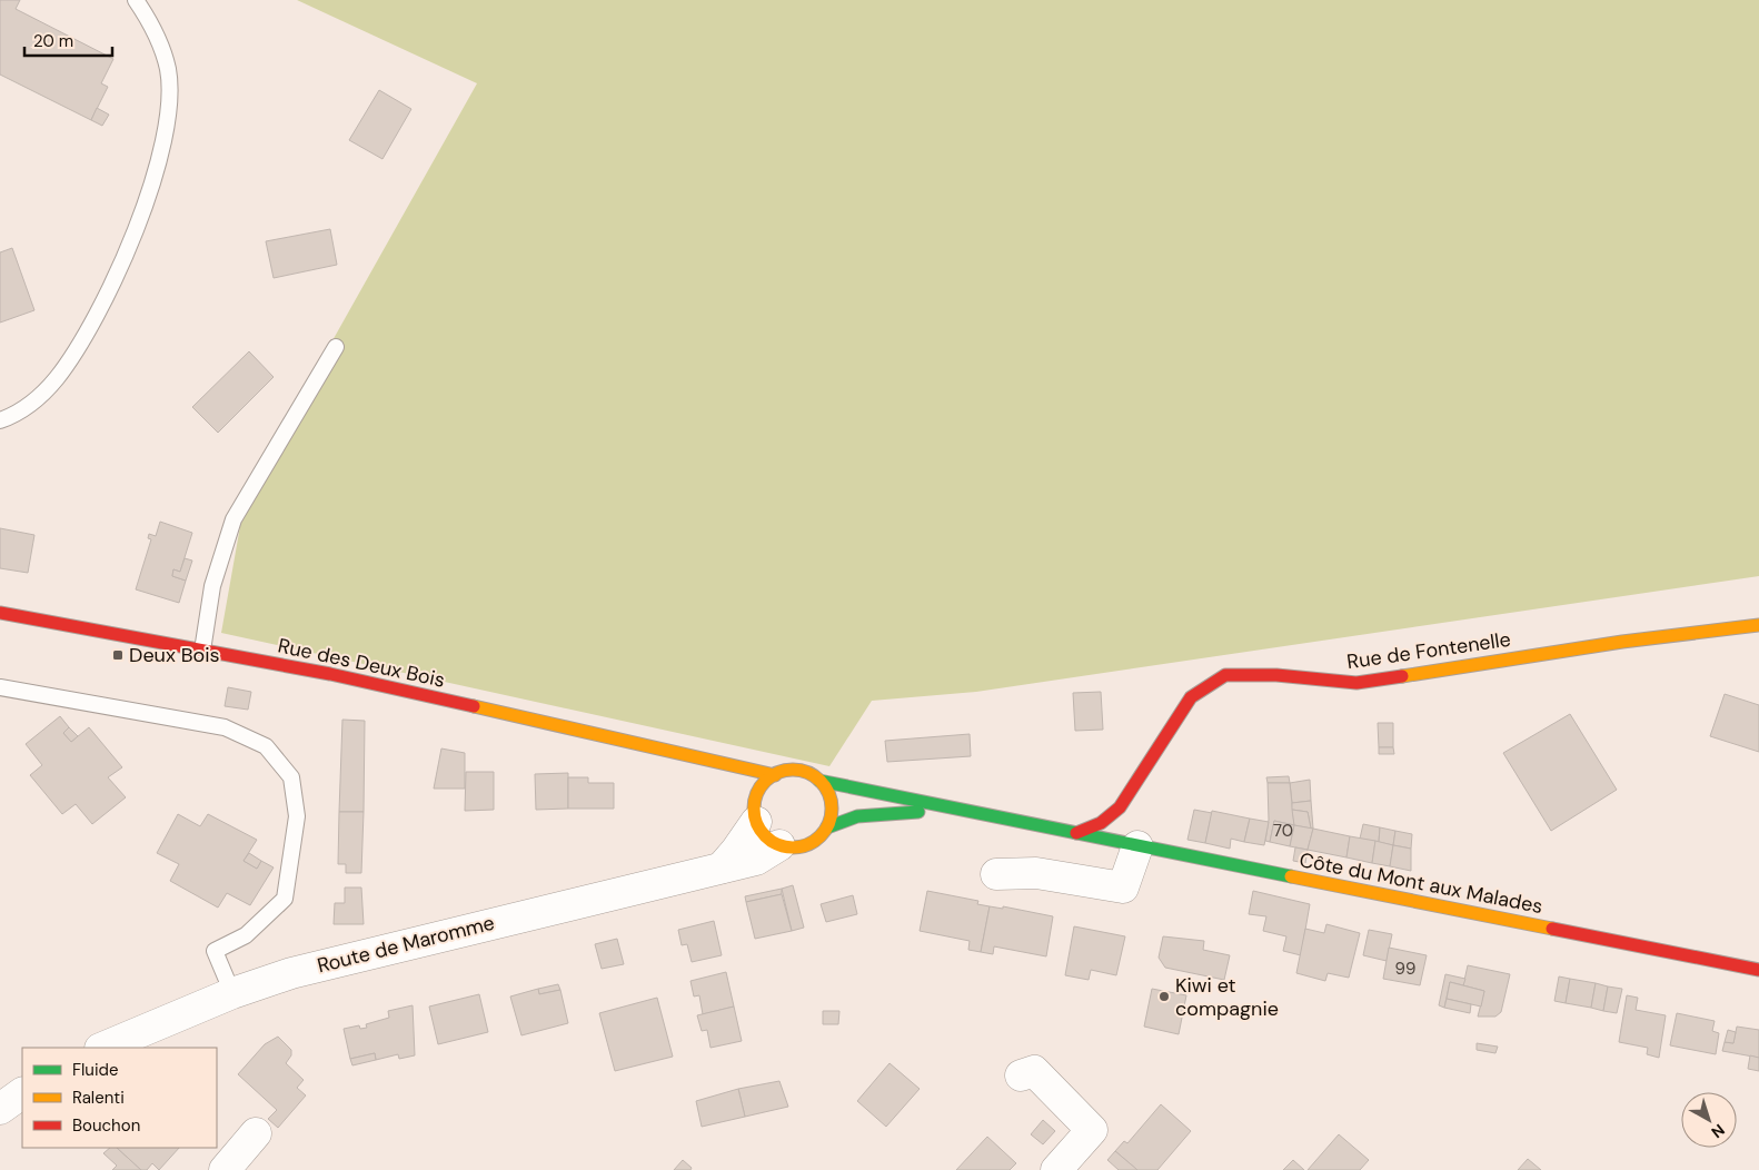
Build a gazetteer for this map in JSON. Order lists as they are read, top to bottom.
{
  "streets": {
    "street": [
      "Rue de Fontenelle",
      "Rue des Deux Bois",
      "Côte du Mont aux Malades",
      "Route de Maromme"
    ]
  },
  "crossings": [
    ["Rue de Fontenelle", "Côte du Mont aux Malades"],
    ["Rue des Deux Bois", "Route de Maromme"]
  ],
  "places": {
    "transit": ["Deux Bois"],
    "other": ["Kiwi et compagnie"]
  },
  "house_numbers": ["70", "99"],
  "legend": ["Fluide", "Ralenti", "Bouchon"],
  "scale_bar": "20 m",
  "north": "bottom right"
}
